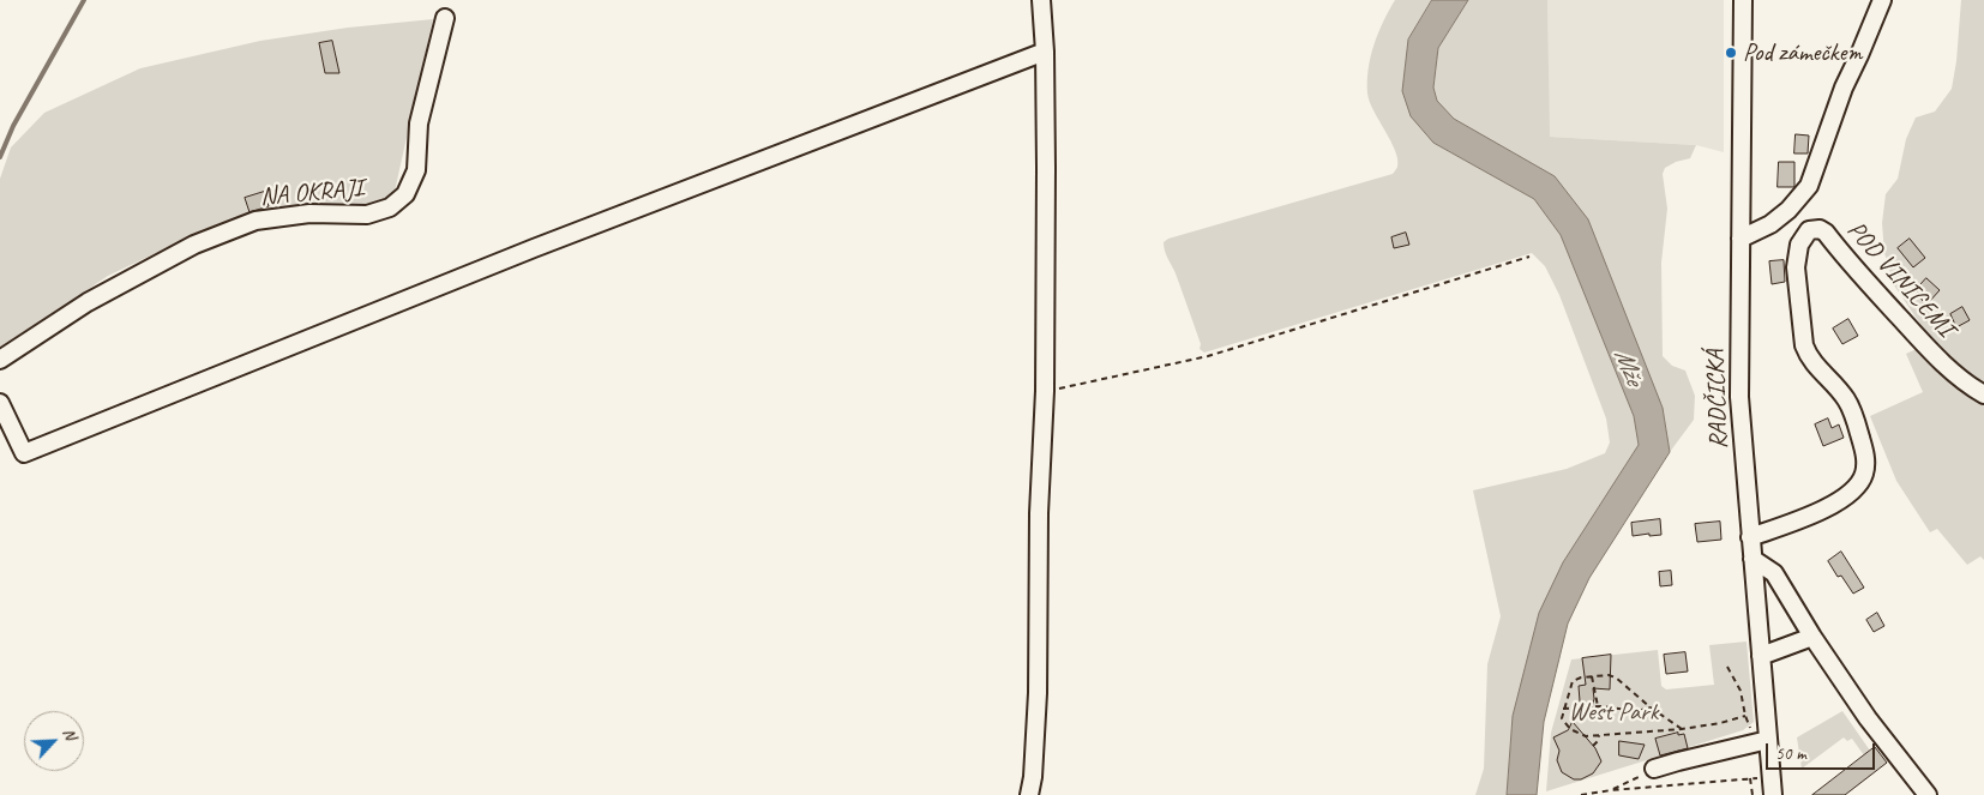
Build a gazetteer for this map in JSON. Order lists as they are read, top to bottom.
{
  "streets": {
    "street": ["NA OKRAJI", "POD VINICEMI", "RADČICKÁ"]
  },
  "crossings": [
    ["POD VINICEMI", "RADČICKÁ"]
  ],
  "water": ["Mže"],
  "parks": ["West Park"],
  "places": ["Pod zámečkem"],
  "scale_bar": "50 m",
  "north": "top right"
}
